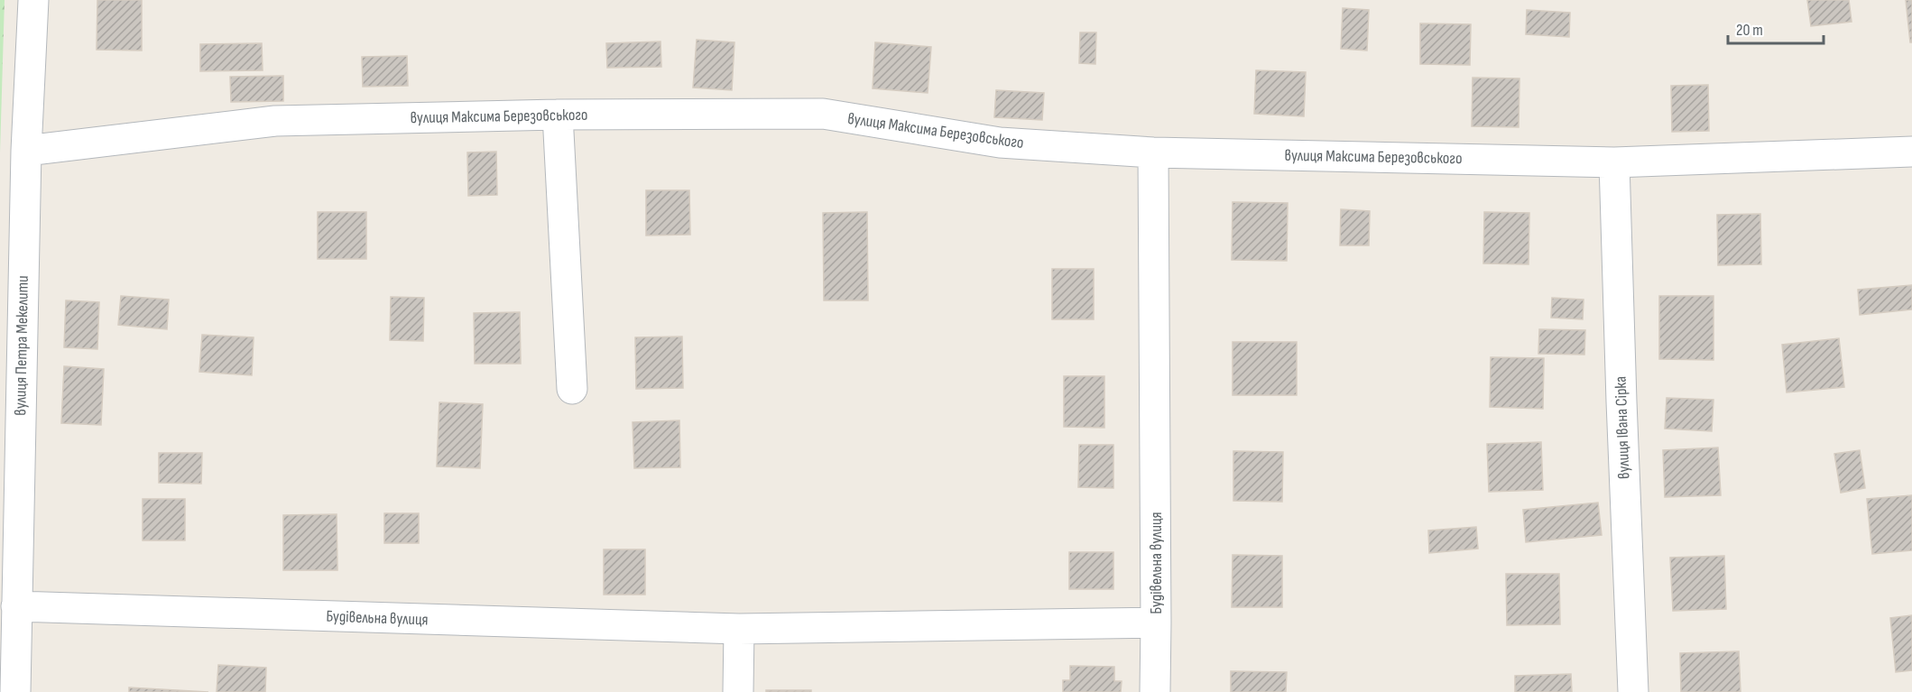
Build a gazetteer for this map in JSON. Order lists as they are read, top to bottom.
{
  "streets": {
    "street": [
      "вулиця Максима Березовського",
      "вулиця Петра Мекелити",
      "вулиця Івана Сірка",
      "Будівельна вулиця"
    ]
  },
  "crossings": [
    ["вулиця Максима Березовського", "вулиця Петра Мекелити"],
    ["вулиця Максима Березовського", "вулиця Івана Сірка"],
    ["вулиця Максима Березовського", "Будівельна вулиця"],
    ["вулиця Петра Мекелити", "Будівельна вулиця"]
  ],
  "scale_bar": "20 m"
}
